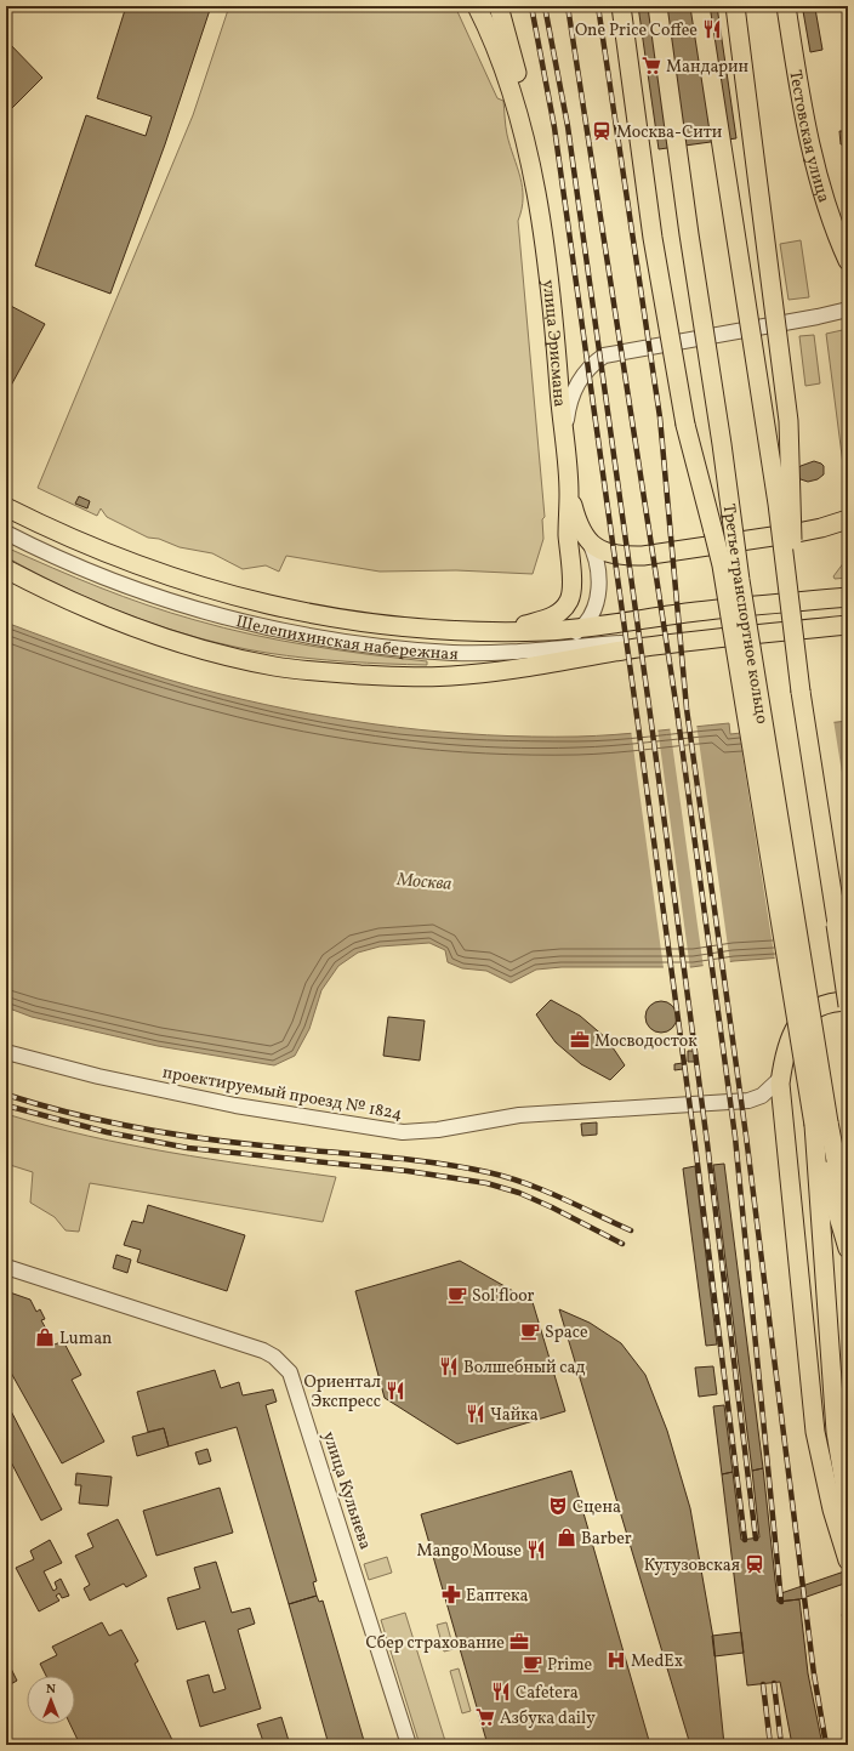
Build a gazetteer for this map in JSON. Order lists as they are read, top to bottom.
{
  "streets": {
    "main road": [
      "Тестовская улица",
      "улица Эрисмана",
      "Третье транспортное кольцо",
      "Шелепихинская набережная"
    ],
    "street": ["проектируемый проезд № 1824", "улица Кульнева"]
  },
  "crossings": [
    ["улица Эрисмана", "Шелепихинская набережная"]
  ],
  "water": ["Москва"],
  "places": {
    "restaurant": [
      "One Price Coffee",
      "Волшебный сад",
      "Ориентал Экспресс",
      "Чайка",
      "Mango Mouse",
      "Cafetera"
    ],
    "supermarket": ["Мандарин", "Азбука daily"],
    "station": ["Москва-Сити", "Кутузовская"],
    "office": ["Мосводосток", "Сбер страхование"],
    "cafe": ["Sol'floor", "Space", "Prime"],
    "shop": ["Luman", "Barber"],
    "theatre": ["Сцена"],
    "pharmacy": ["Еаптека"],
    "hospital": ["MedEx"]
  },
  "north": "top"
}
